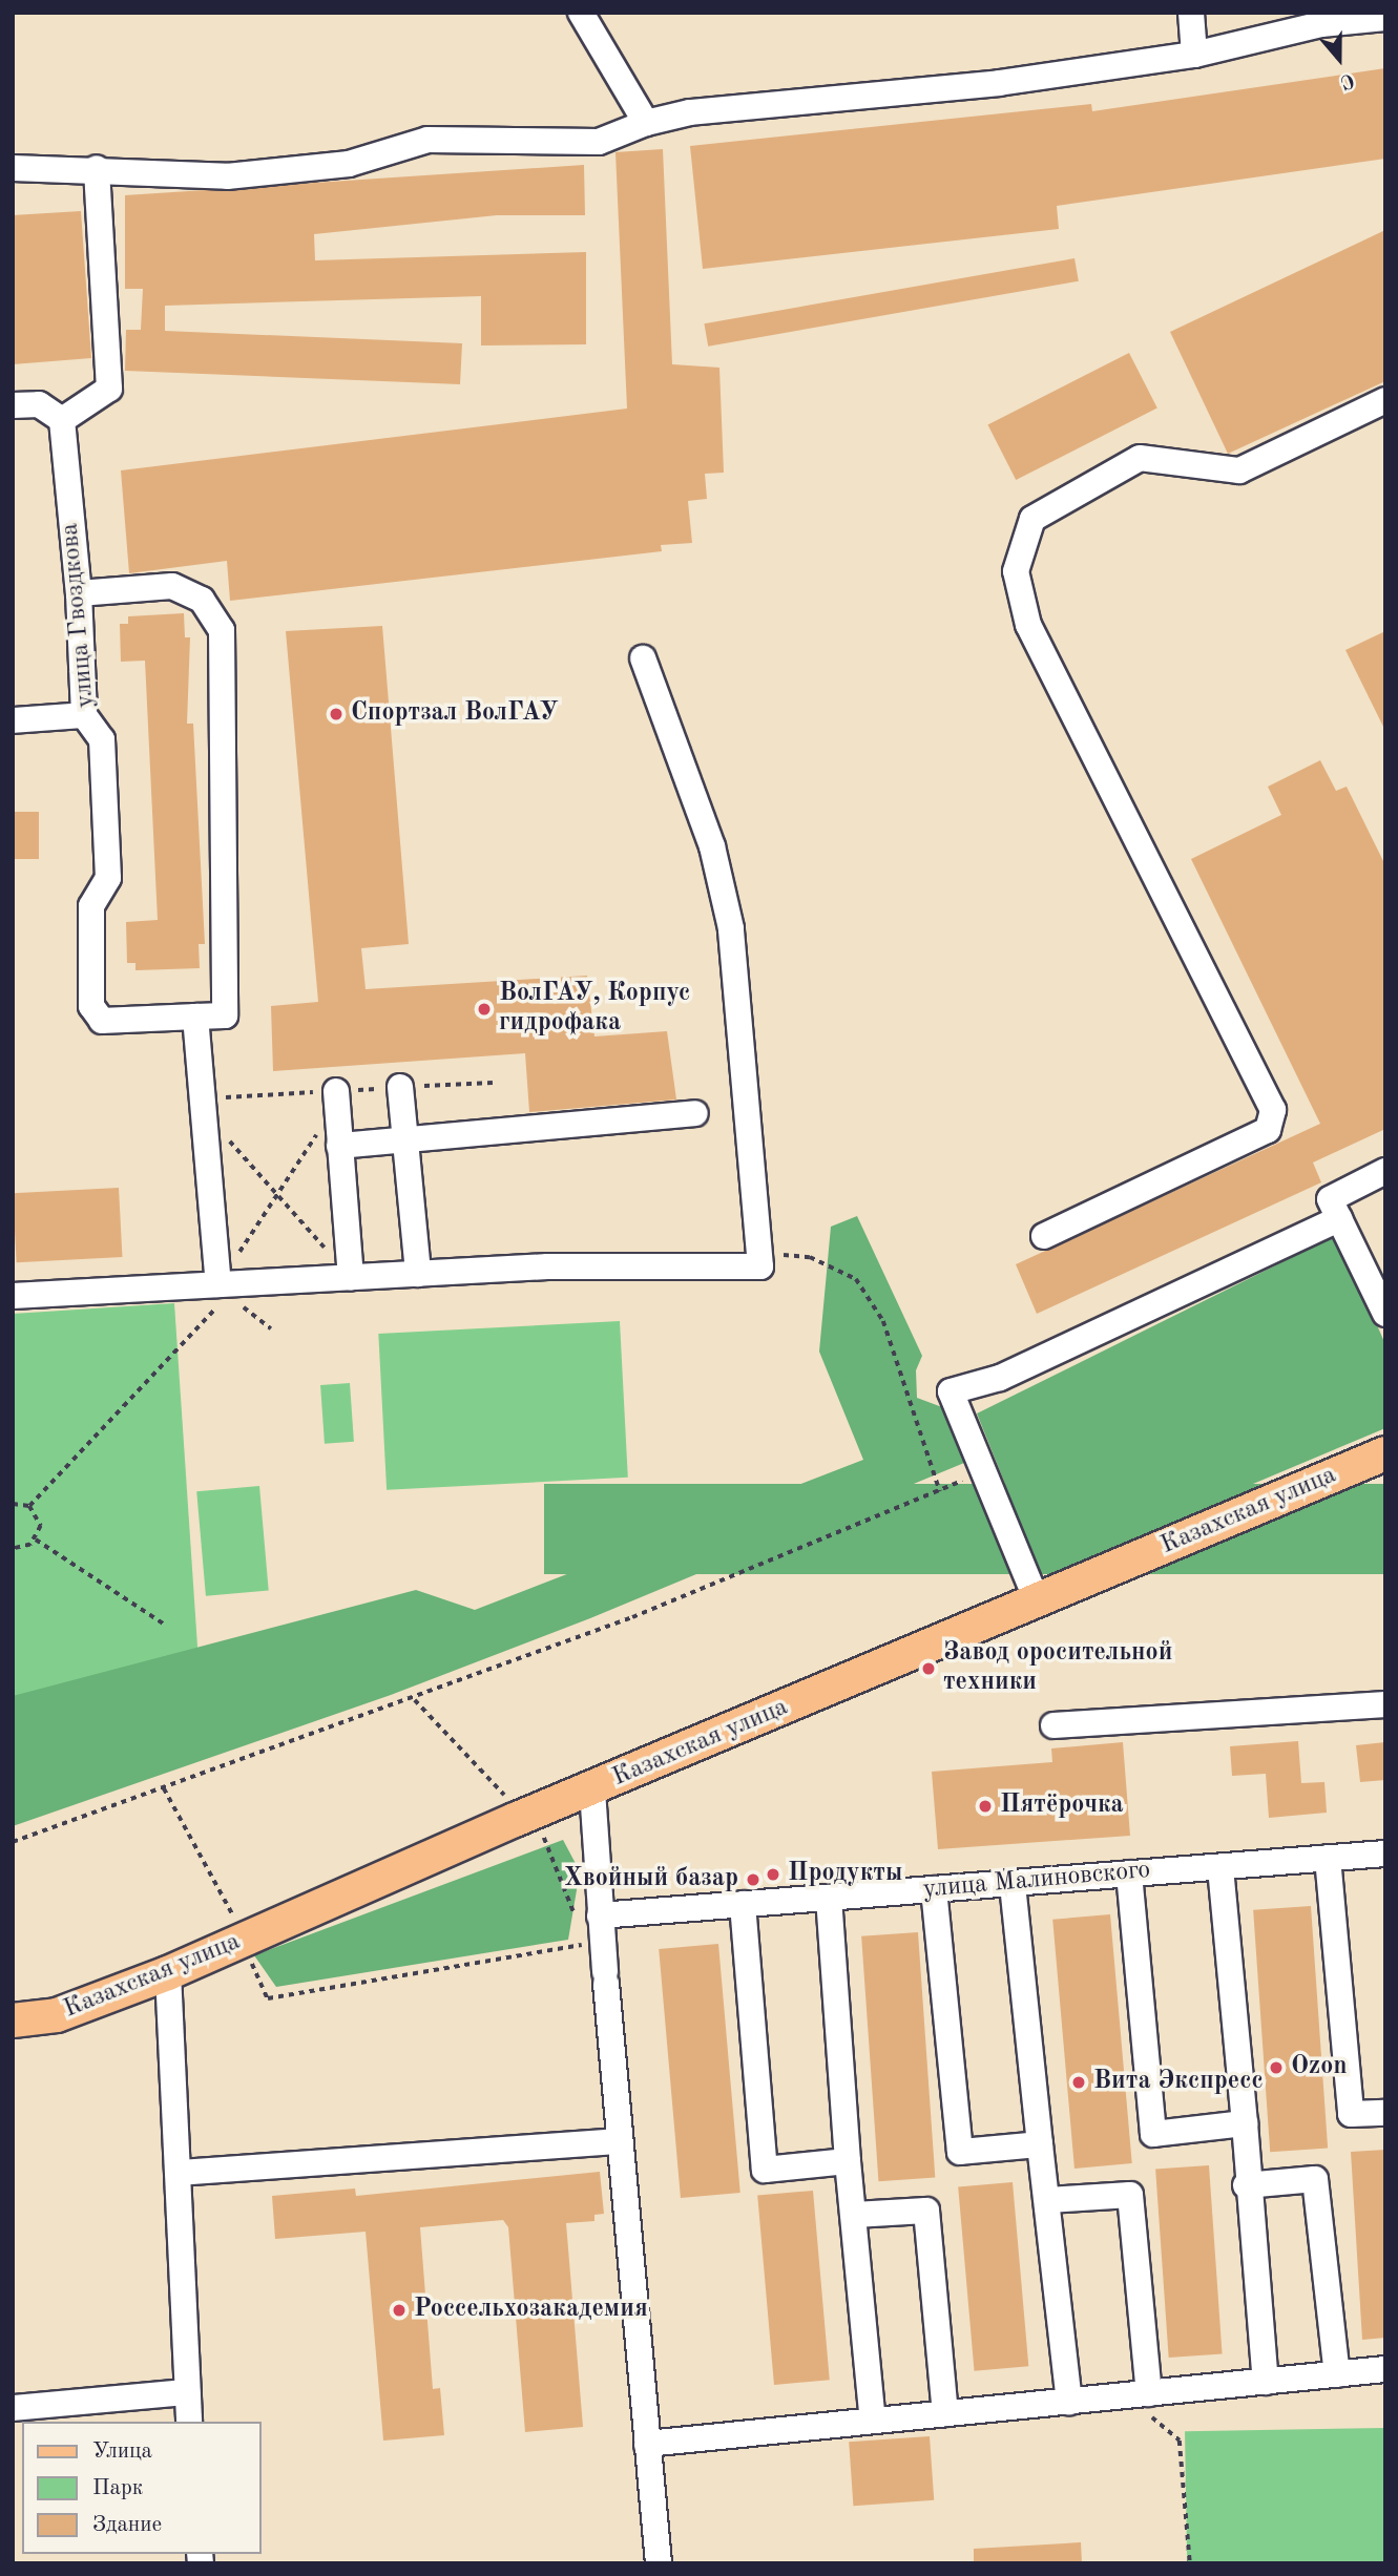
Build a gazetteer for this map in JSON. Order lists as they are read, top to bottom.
{
  "streets": {
    "main road": ["Казахская улица"],
    "street": ["улица Гвоздкова", "улица Малиновского"]
  },
  "places": [
    "Спортзал ВолГАУ",
    "ВолГАУ, Корпус гидрофака",
    "Завод оросительной техники",
    "Пятёрочка",
    "Продукты",
    "Хвойный базар",
    "Ozon",
    "Вита Экспресс",
    "Россельхозакадемия"
  ],
  "legend": ["Улица", "Парк", "Здание"],
  "north": "bottom"
}
